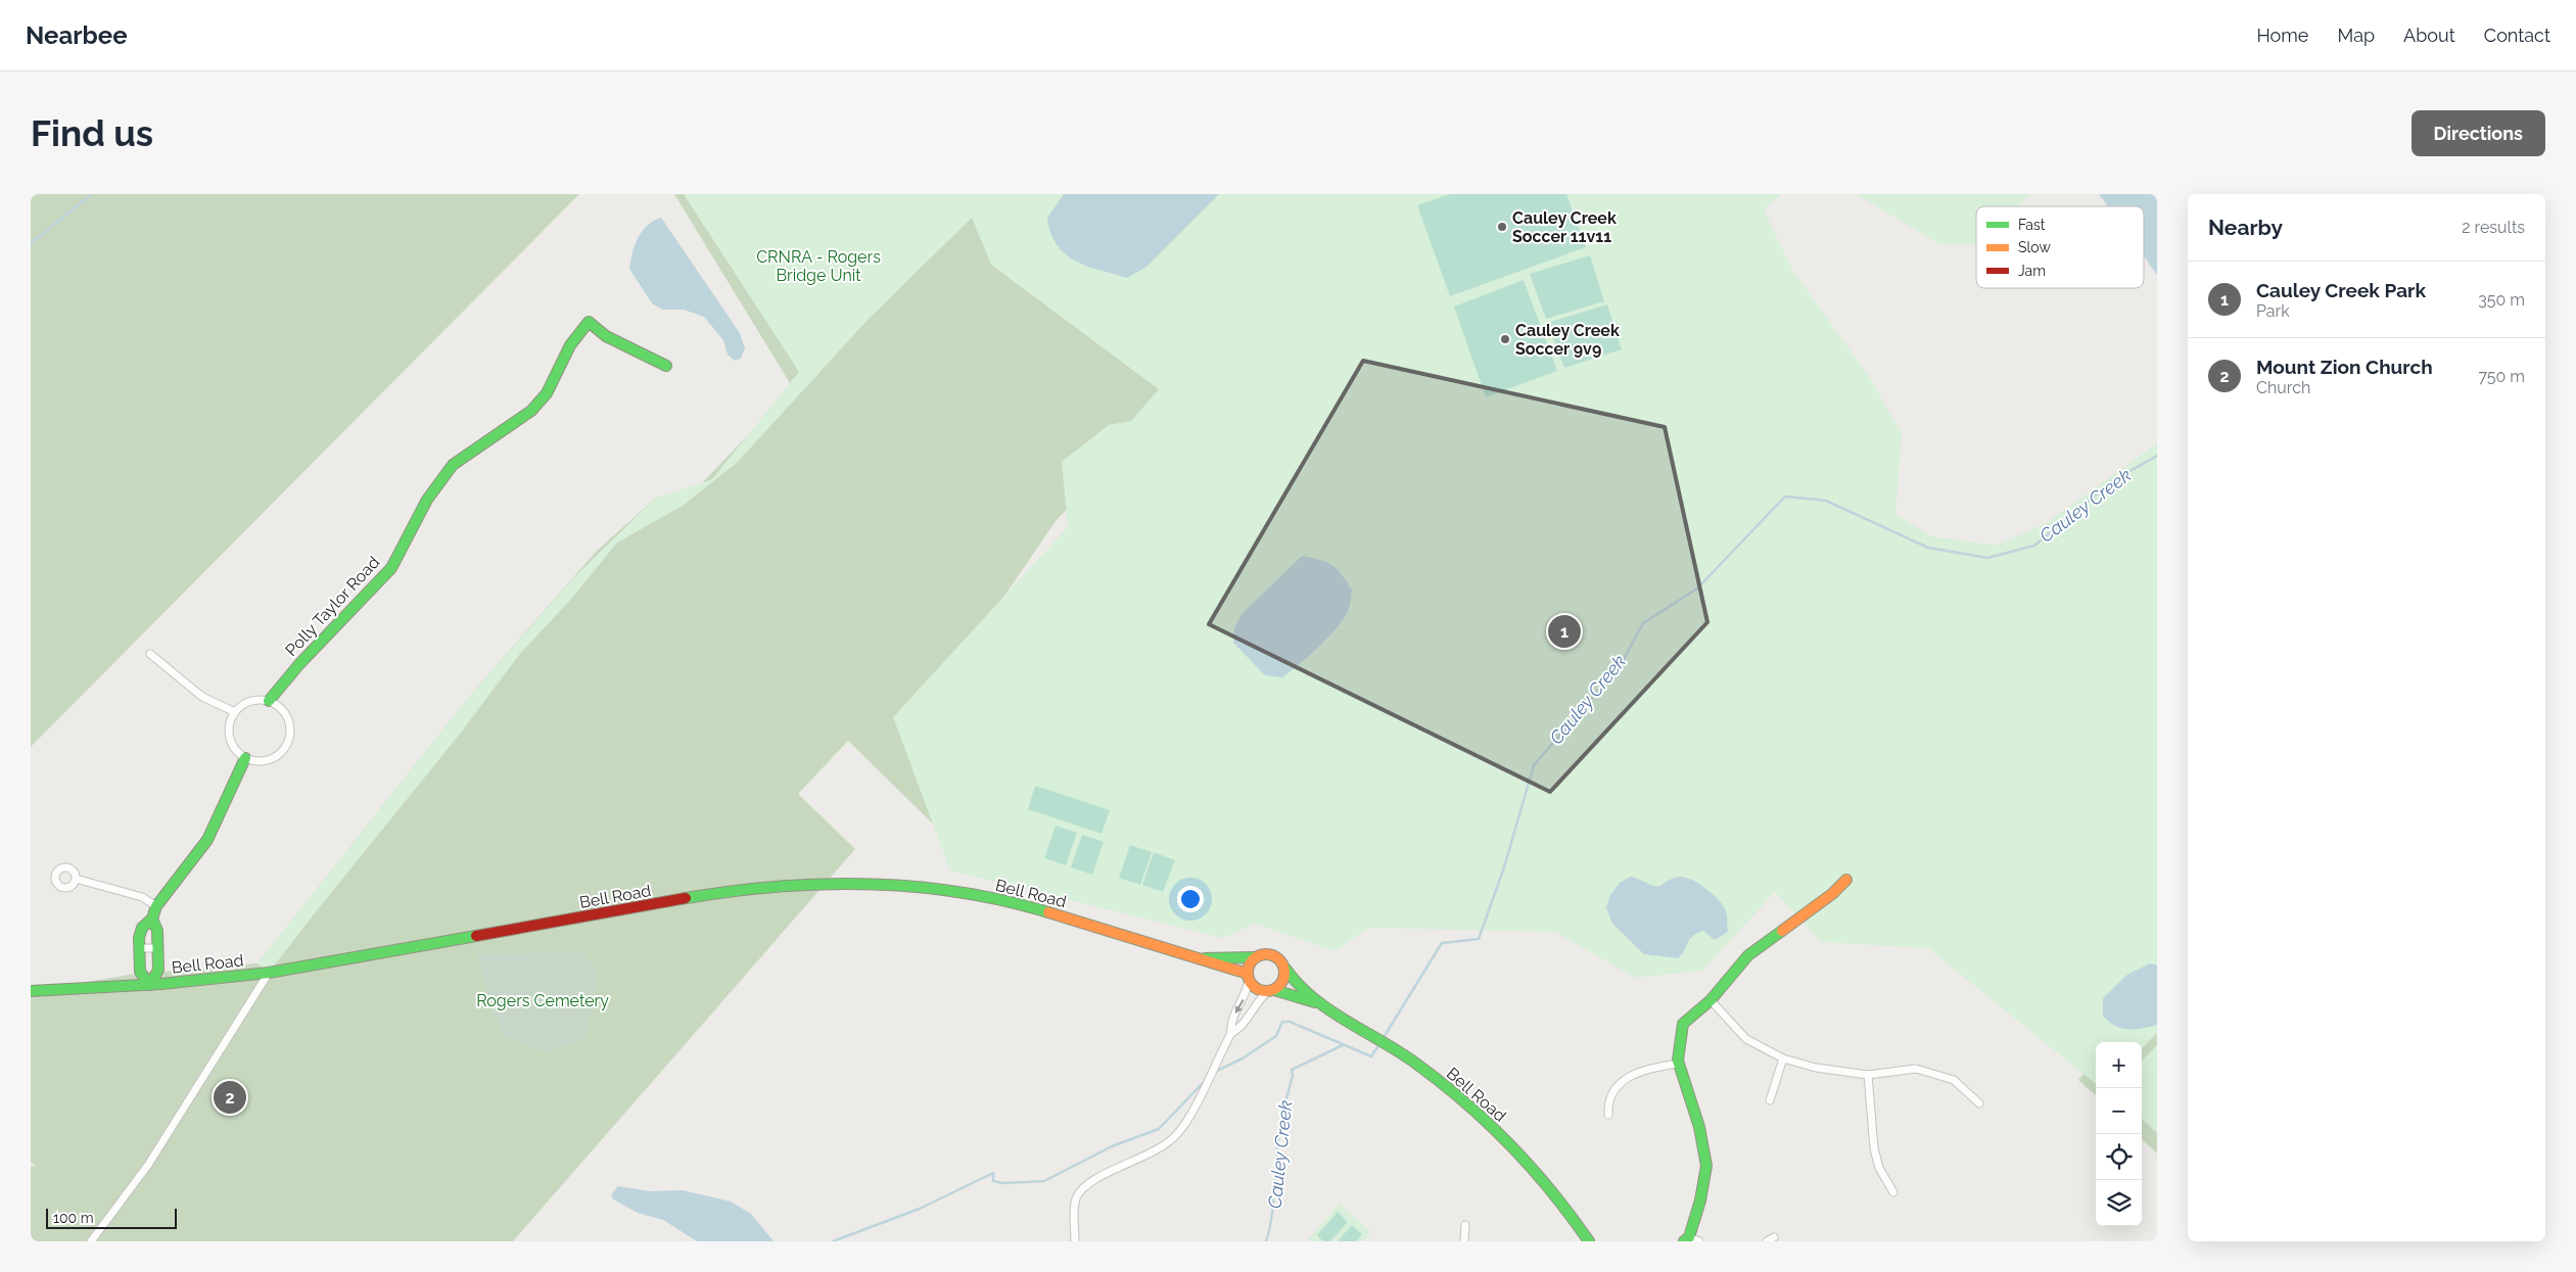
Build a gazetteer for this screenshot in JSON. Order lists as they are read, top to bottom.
{
  "streets": {
    "street": ["Polly Taylor Road", "Bell Road"]
  },
  "water": ["Cauley Creek"],
  "parks": ["CRNRA - Rogers Bridge Unit", "Rogers Cemetery"],
  "places": ["Cauley Creek Soccer 11v11", "Cauley Creek Soccer 9v9"],
  "legend": ["Fast", "Slow", "Jam"],
  "scale_bar": "100 m",
  "page": {
    "header": "Nearbee",
    "nav": [
      "Home",
      "Map",
      "About",
      "Contact"
    ],
    "buttons": "Directions",
    "title": "Find us",
    "heading": ["Nearby", "2 results"],
    "list": [
      {
        "mark": "1",
        "name": "Cauley Creek Park",
        "note": "Park",
        "value": "350 m"
      },
      {
        "mark": "2",
        "name": "Mount Zion Church",
        "note": "Church",
        "value": "750 m"
      }
    ],
    "pins": ["1", "2"],
    "map_buttons": ["+", "−"],
    "scale": "100 m"
  }
}
